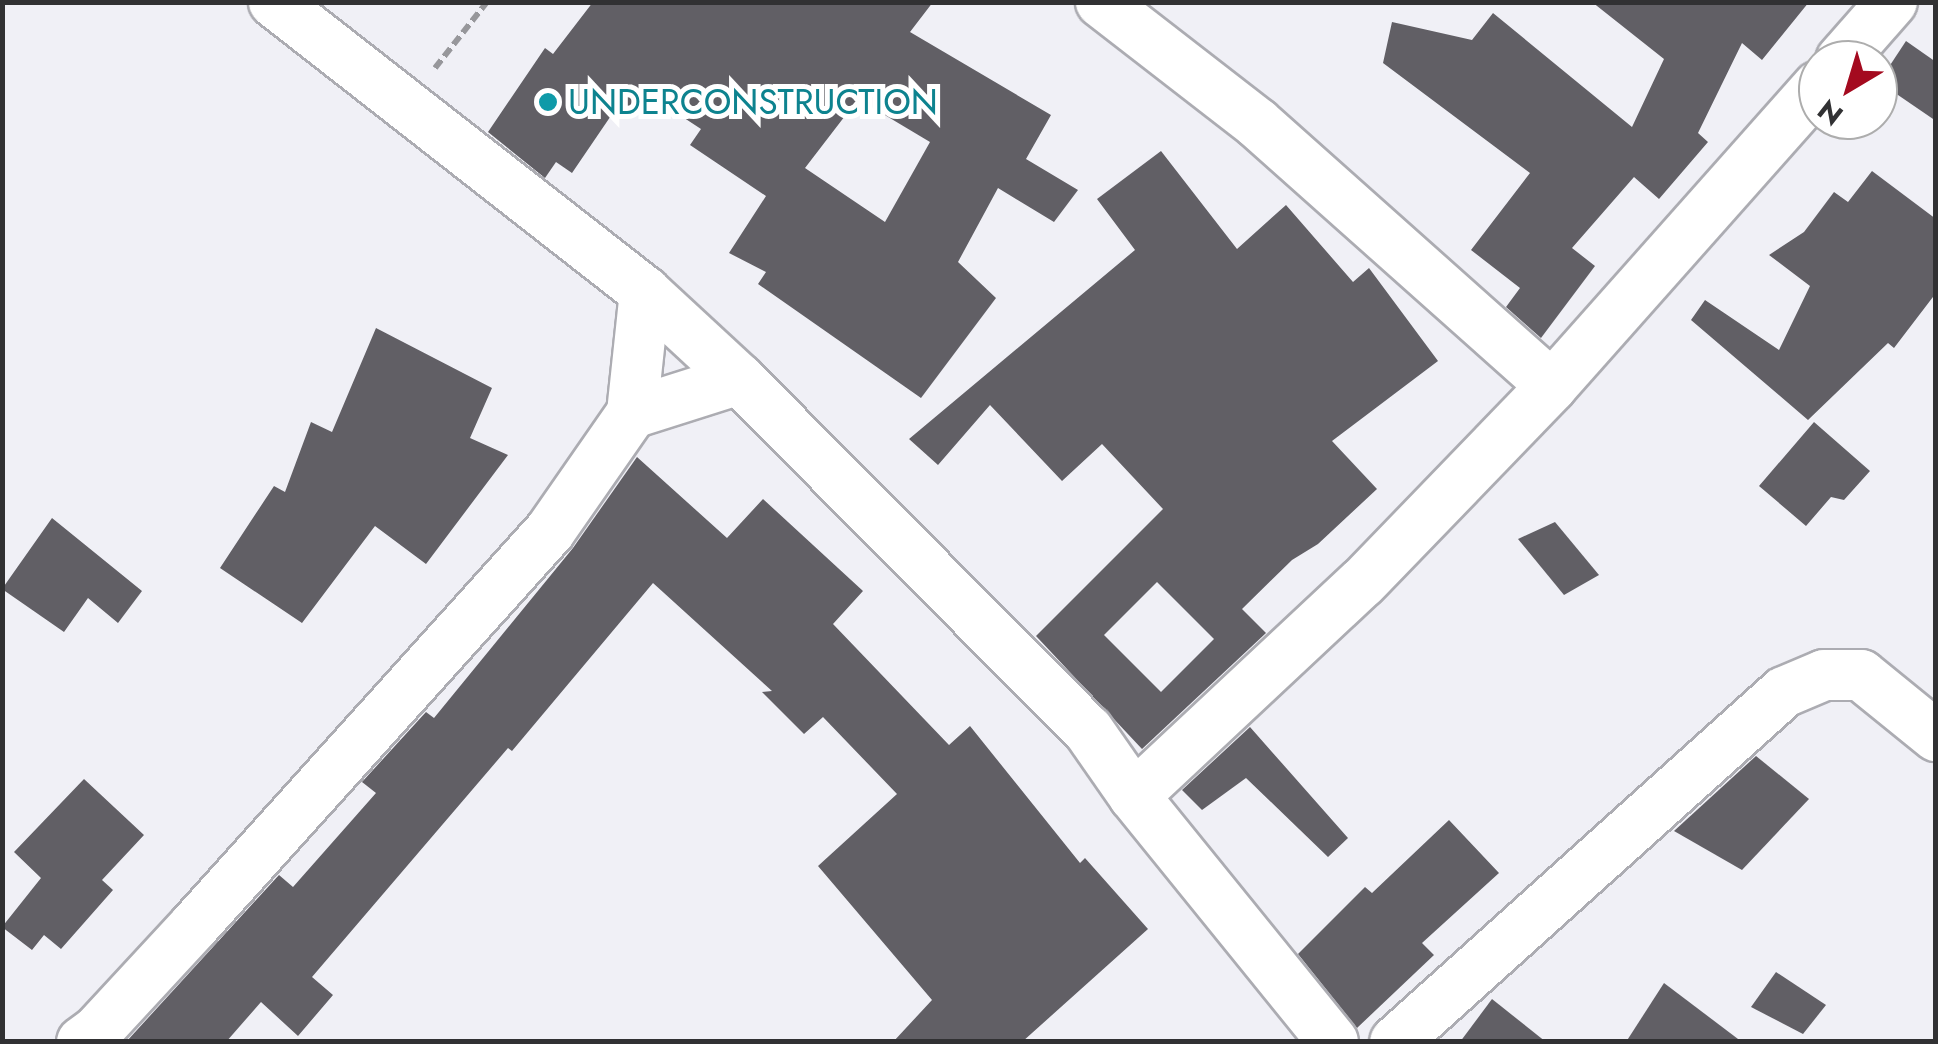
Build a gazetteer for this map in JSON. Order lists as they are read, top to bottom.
{
  "places": ["UNDERCONSTRUCTION"],
  "north": "bottom left"
}
